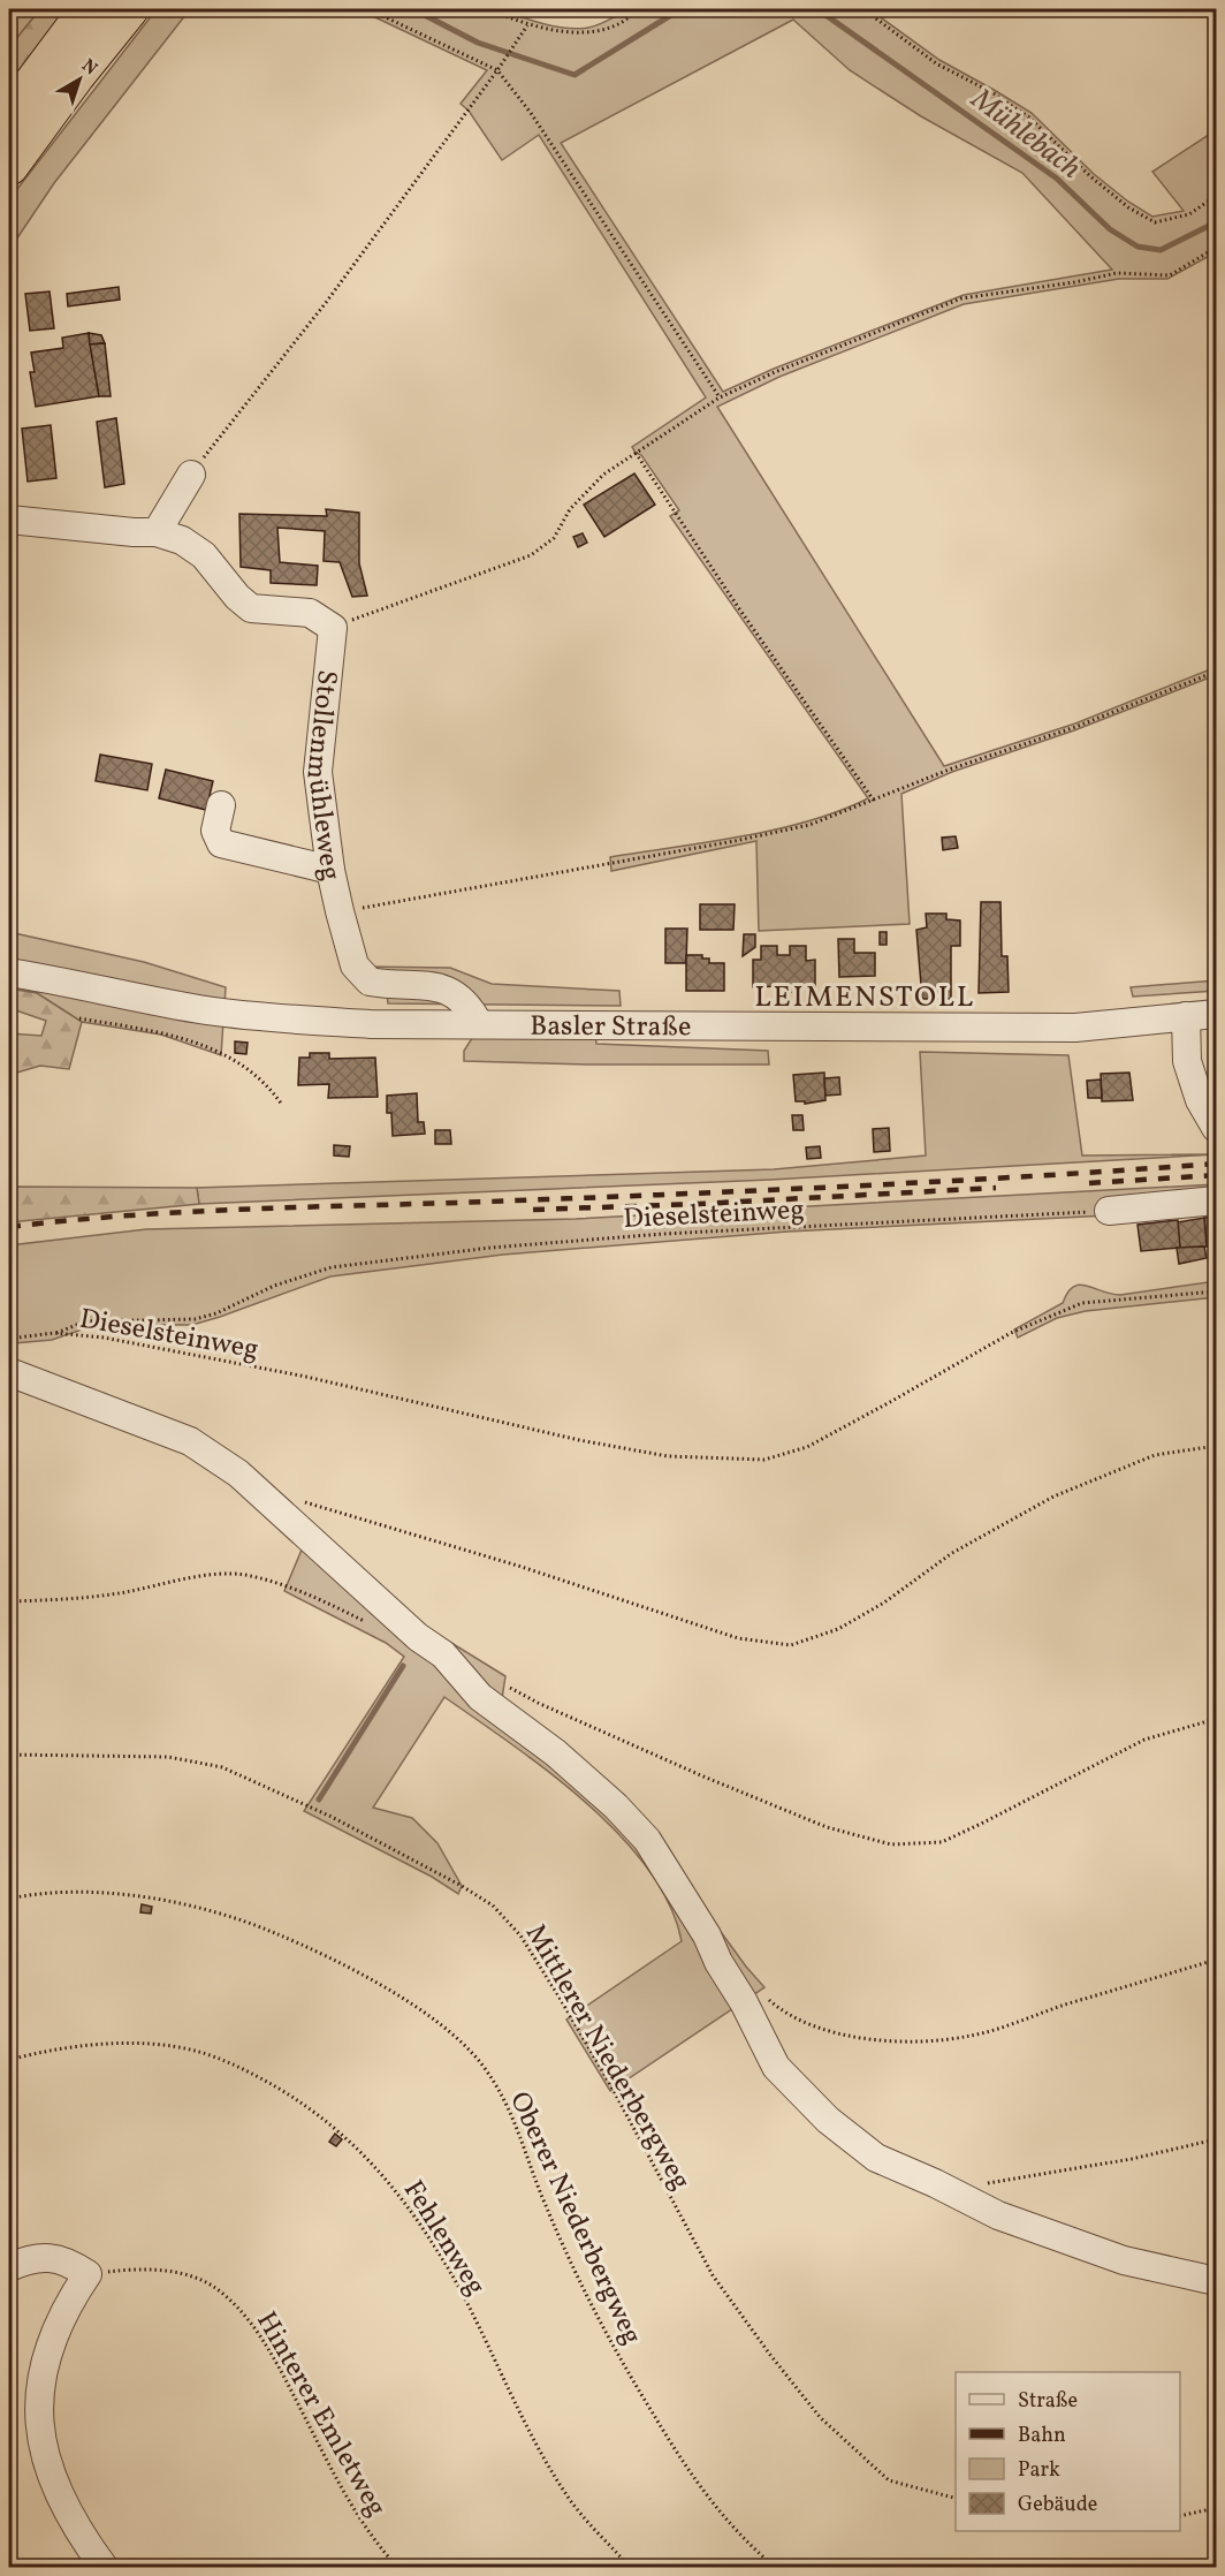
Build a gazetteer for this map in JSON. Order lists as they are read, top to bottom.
{
  "streets": {
    "street": ["Stollenmühleweg", "Basler Straße"],
    "path": [
      "Dieselsteinweg",
      "Mittlerer Niederbergweg",
      "Oberer Niederbergweg",
      "Fehlenweg",
      "Hinterer Emletweg"
    ]
  },
  "crossings": [
    ["Stollenmühleweg", "Basler Straße"]
  ],
  "districts": ["LEIMENSTOLL"],
  "water": ["Mühlebach"],
  "legend": [
    "Straße",
    "Bahn",
    "Park",
    "Gebäude"
  ],
  "north": "top right"
}
